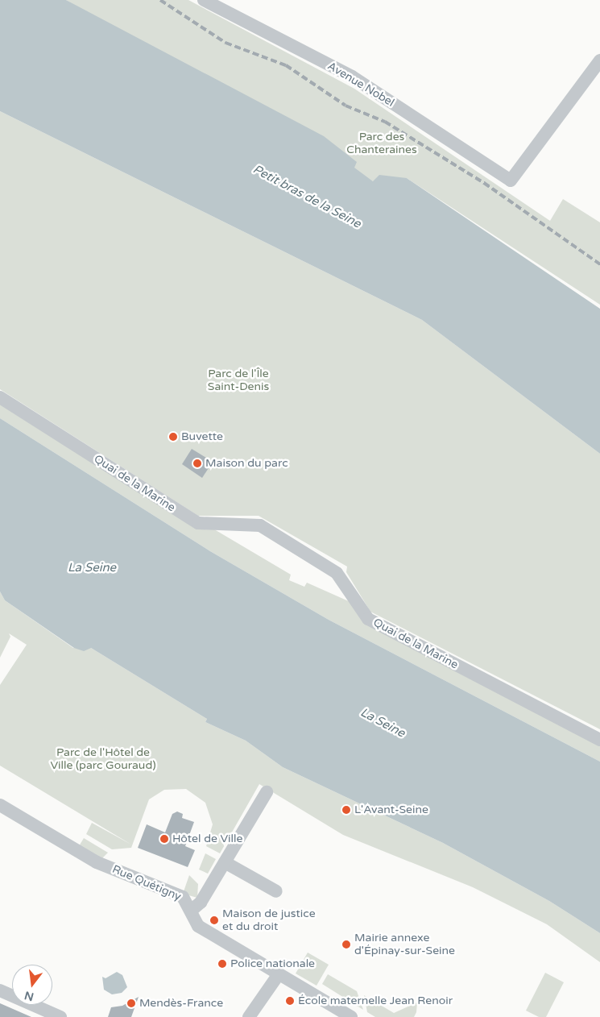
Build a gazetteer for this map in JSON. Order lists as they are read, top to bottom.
{
  "streets": {
    "street": ["Avenue Nobel", "Quai de la Marine", "Rue Quétigny"]
  },
  "water": ["Petit bras de la Seine", "La Seine"],
  "parks": ["Parc des Chanteraines", "Parc de l'Île Saint-Denis", "Parc de l'Hôtel de Ville (parc Gouraud)"],
  "places": [
    "Buvette",
    "Maison du parc",
    "L'Avant-Seine",
    "Hôtel de Ville",
    "Maison de justice et du droit",
    "Mairie annexe d'Épinay-sur-Seine",
    "Police nationale",
    "École maternelle Jean Renoir",
    "Mendès-France"
  ],
  "north": "bottom"
}
